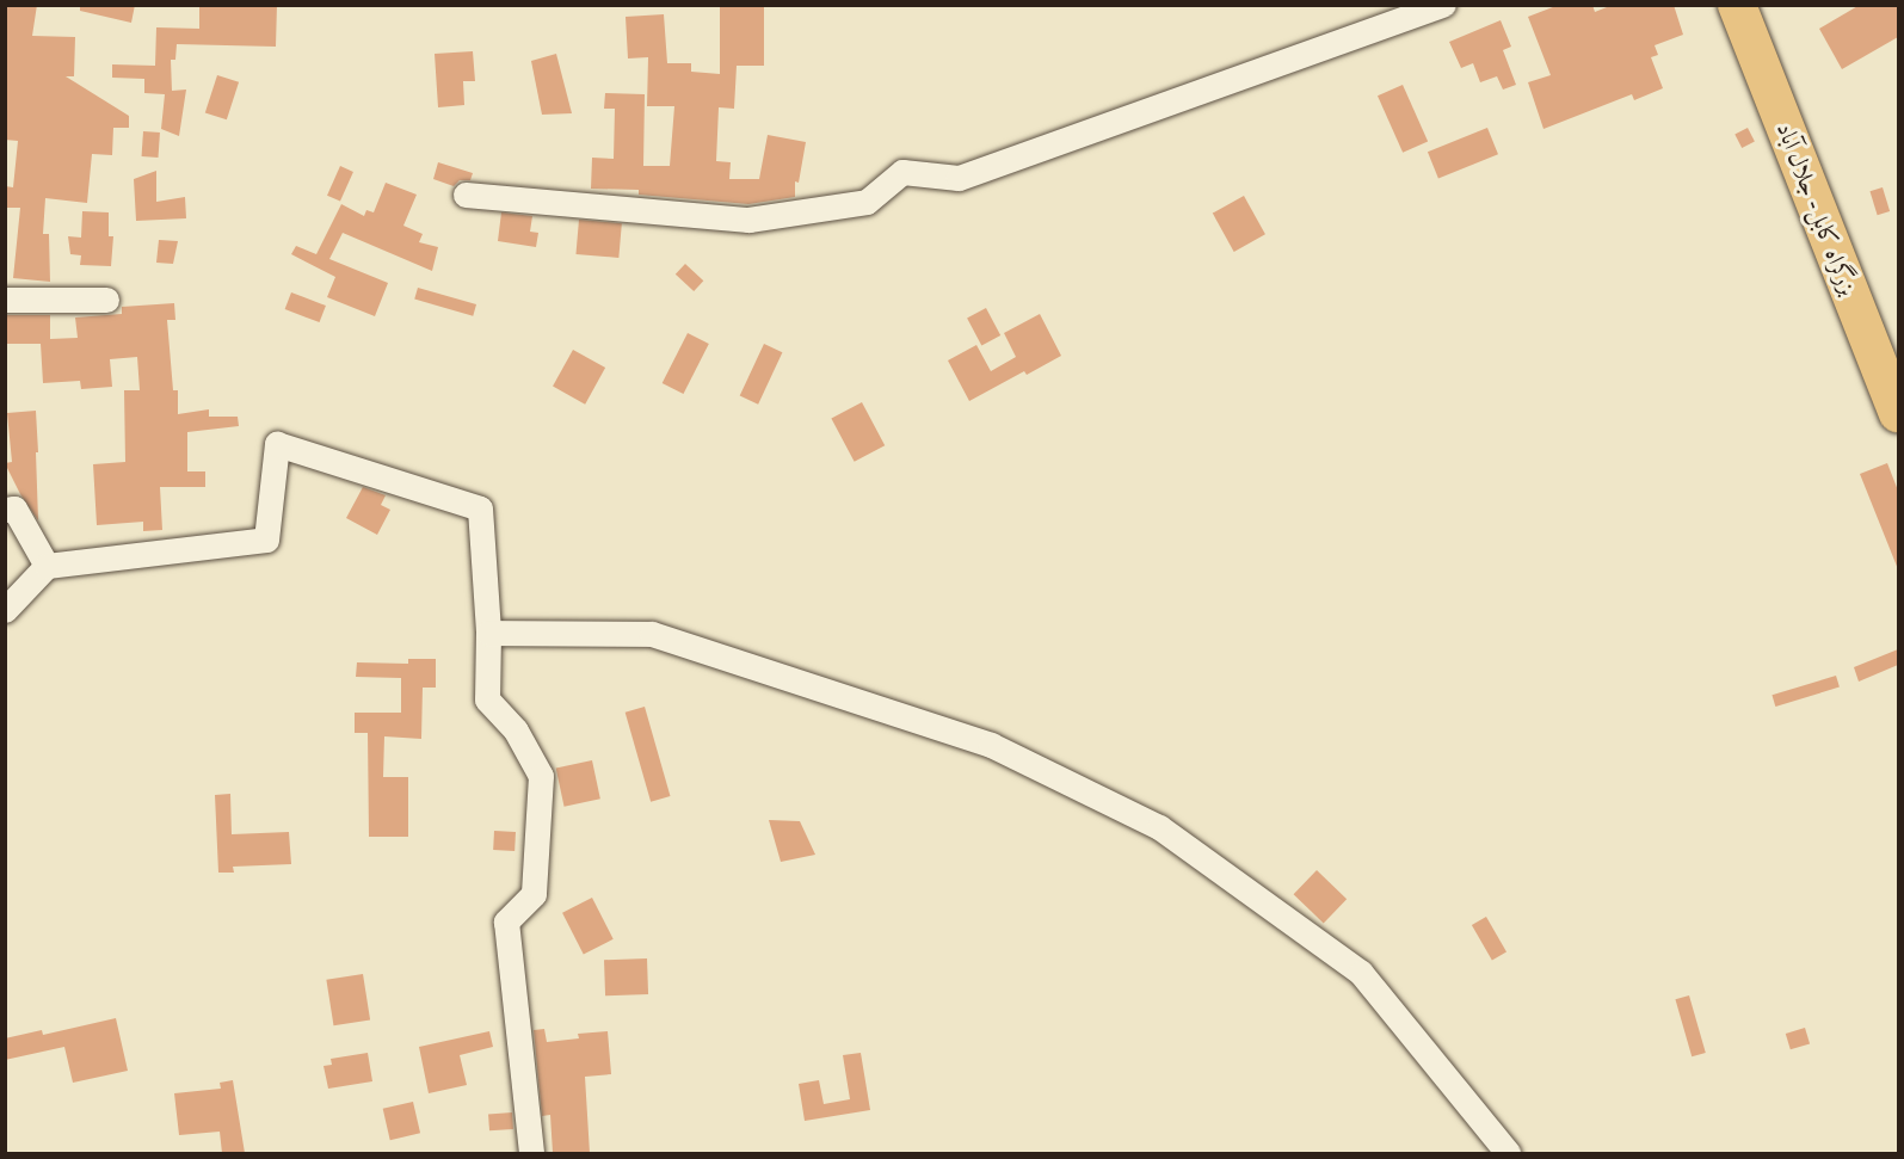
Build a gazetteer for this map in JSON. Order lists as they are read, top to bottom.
{
  "streets": {
    "highway": ["بزرگراه کابل- جلال آباد"]
  }
}
